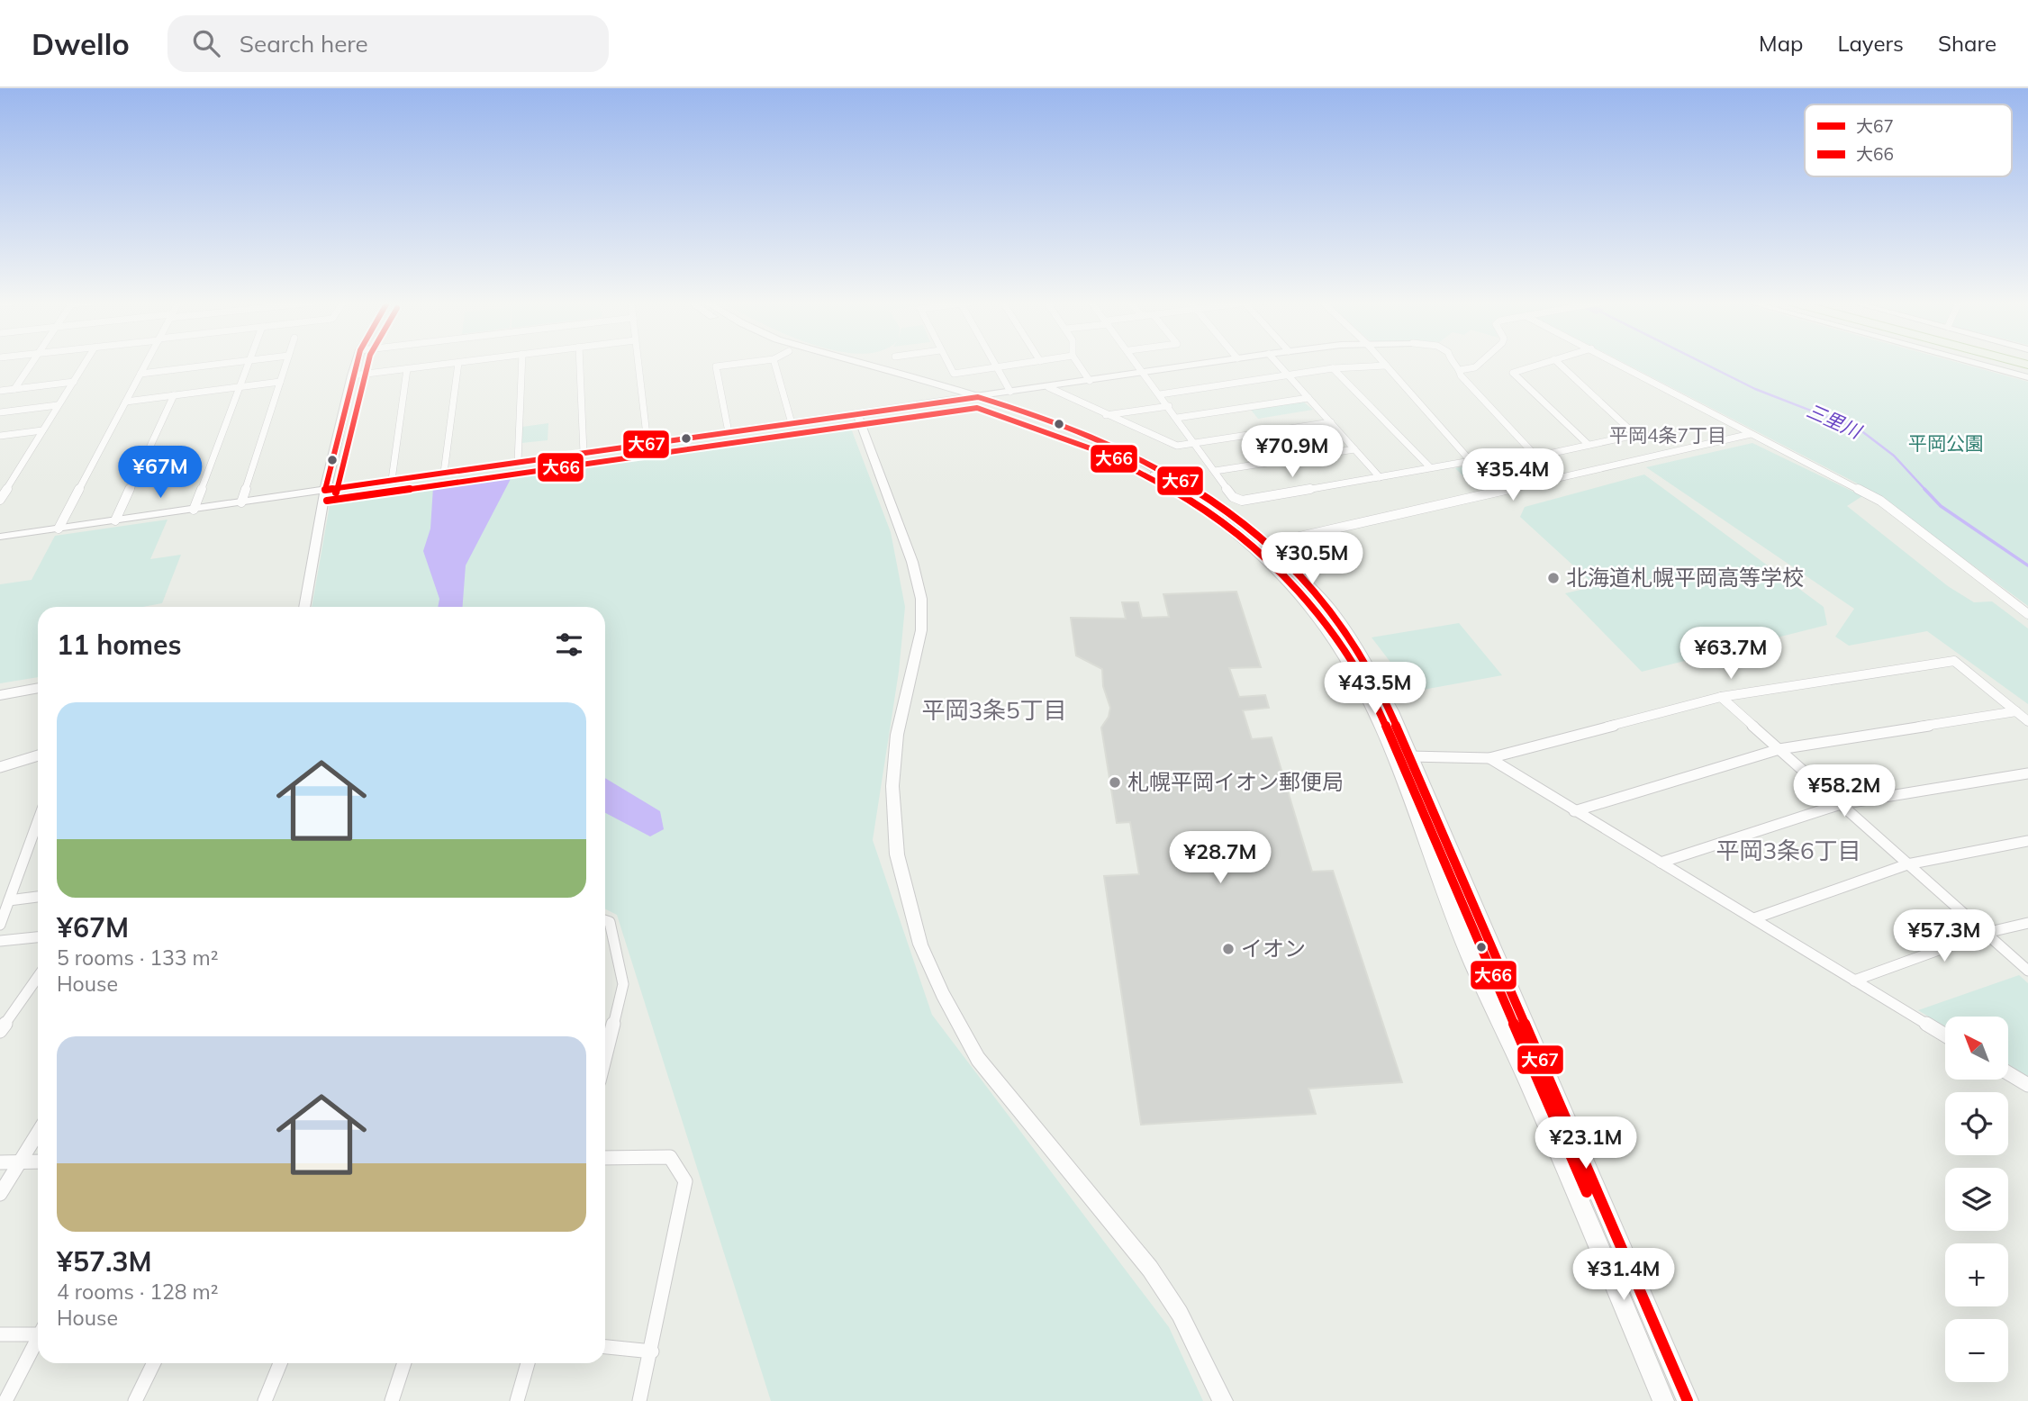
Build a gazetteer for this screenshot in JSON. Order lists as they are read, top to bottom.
{
  "districts": ["平岡4条7丁目", "平岡3条5丁目", "平岡3条6丁目"],
  "water": ["三里川"],
  "parks": ["平岡公園"],
  "places": ["北海道札幌平岡高等学校", "札幌平岡イオン郵便局", "イオン"],
  "lines": ["transit line 大67", "transit line 大66"],
  "legend": ["大67", "大66"],
  "north": "top left",
  "page": {
    "header": "Dwello",
    "search": "Search here",
    "nav": ["Map", "Layers", "Share"],
    "price": [
      "¥70.9M",
      "¥67M",
      "¥35.4M",
      "¥30.5M",
      "¥63.7M",
      "¥43.5M",
      "¥58.2M",
      "¥28.7M",
      "¥57.3M",
      "¥23.1M",
      "¥31.4M"
    ],
    "heading": "11 homes",
    "list": [
      {
        "name": "¥67M",
        "note": "5 rooms · 133 m² · House"
      },
      {
        "name": "¥57.3M",
        "note": "4 rooms · 128 m² · House"
      }
    ],
    "map_buttons": ["+", "−"]
  }
}
